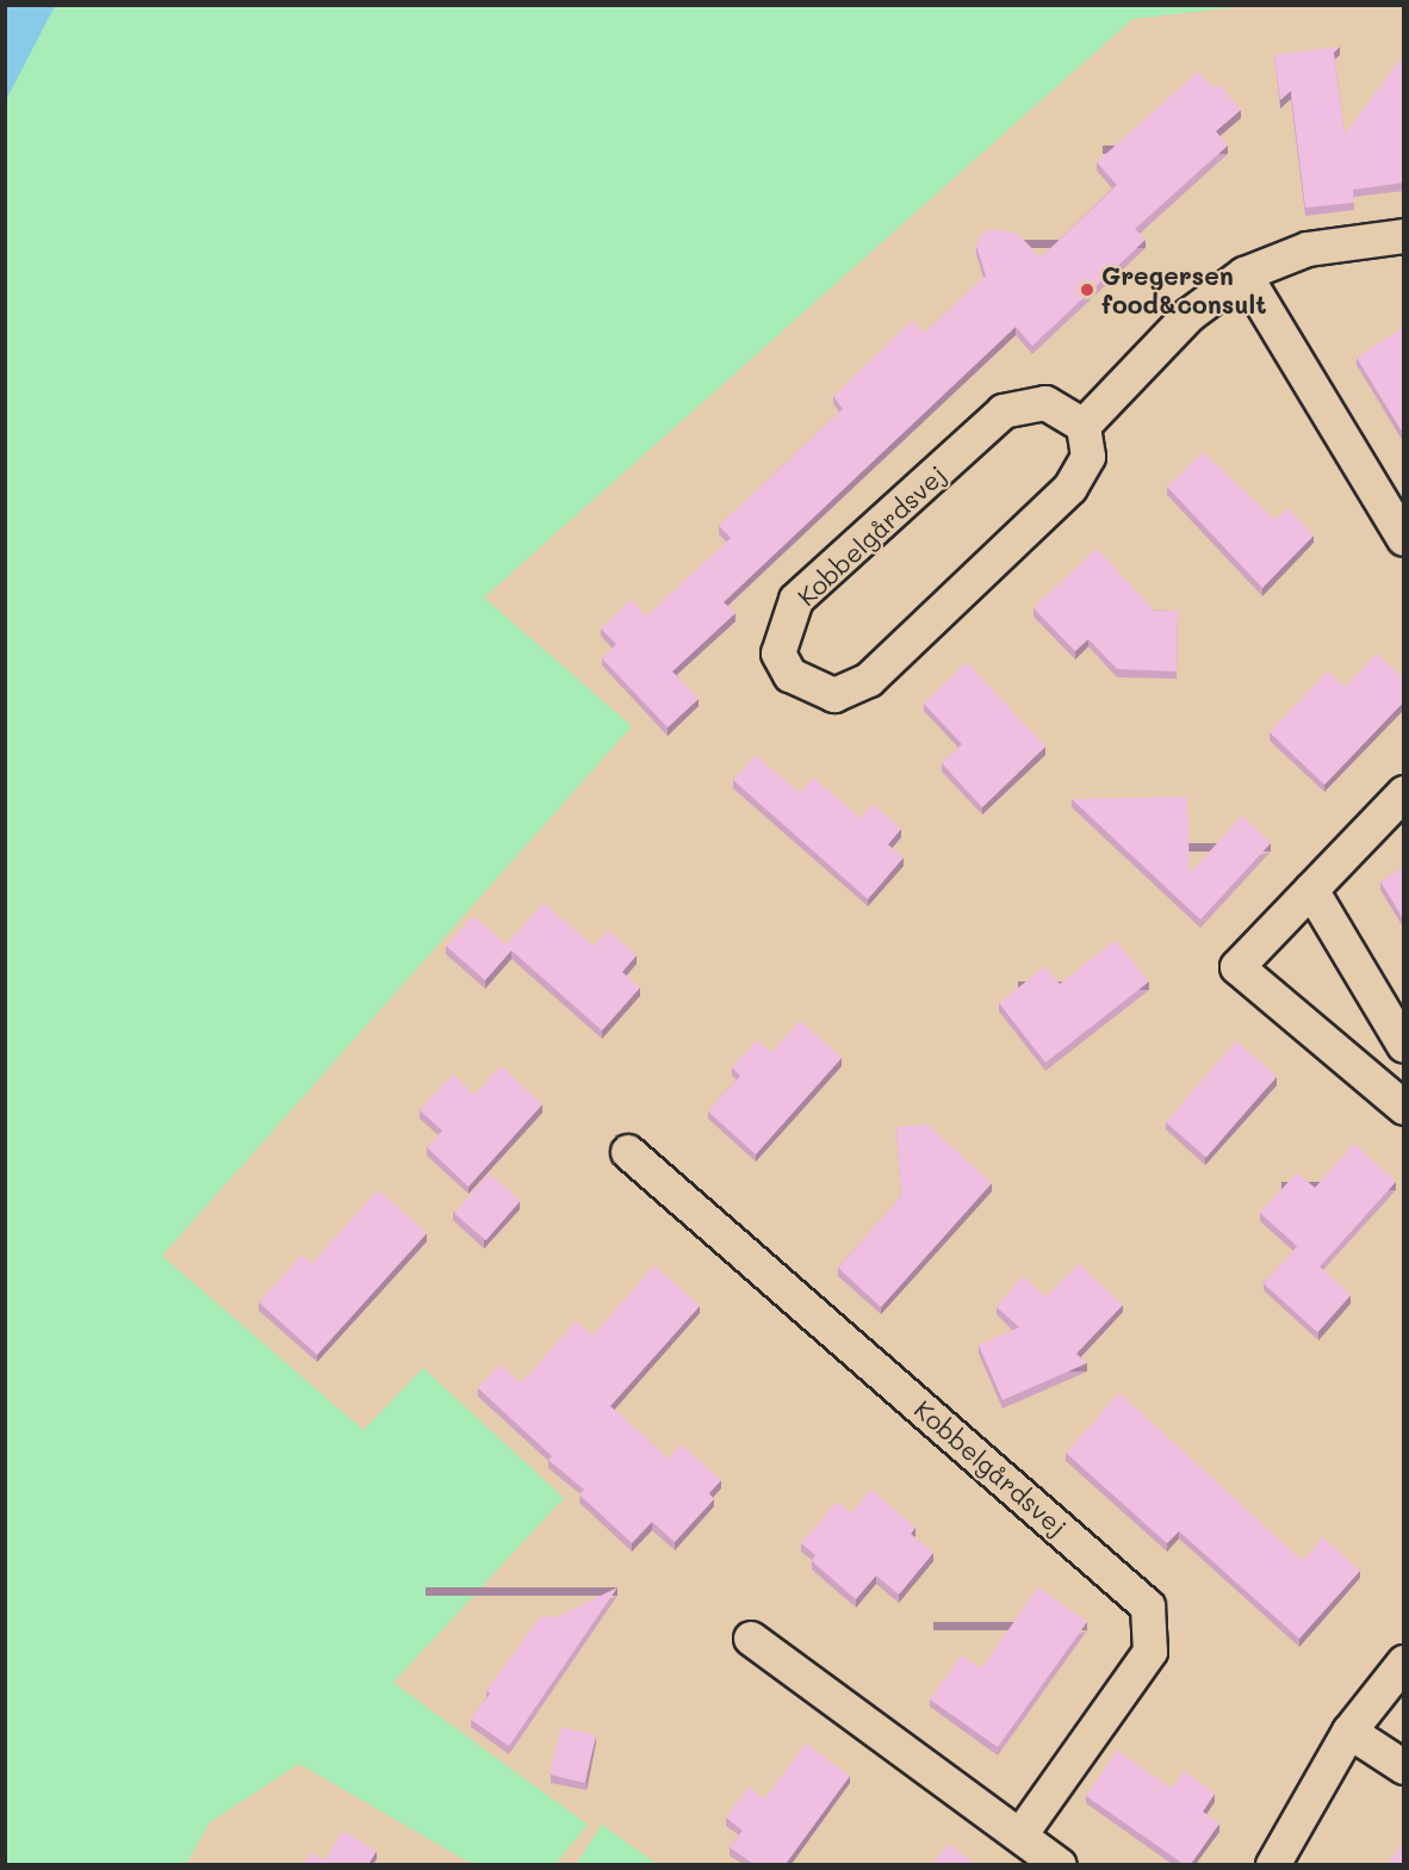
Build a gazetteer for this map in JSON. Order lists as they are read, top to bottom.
{
  "streets": {
    "street": ["Kobbelgårdsvej"]
  },
  "places": ["Gregersen food&consult"]
}
